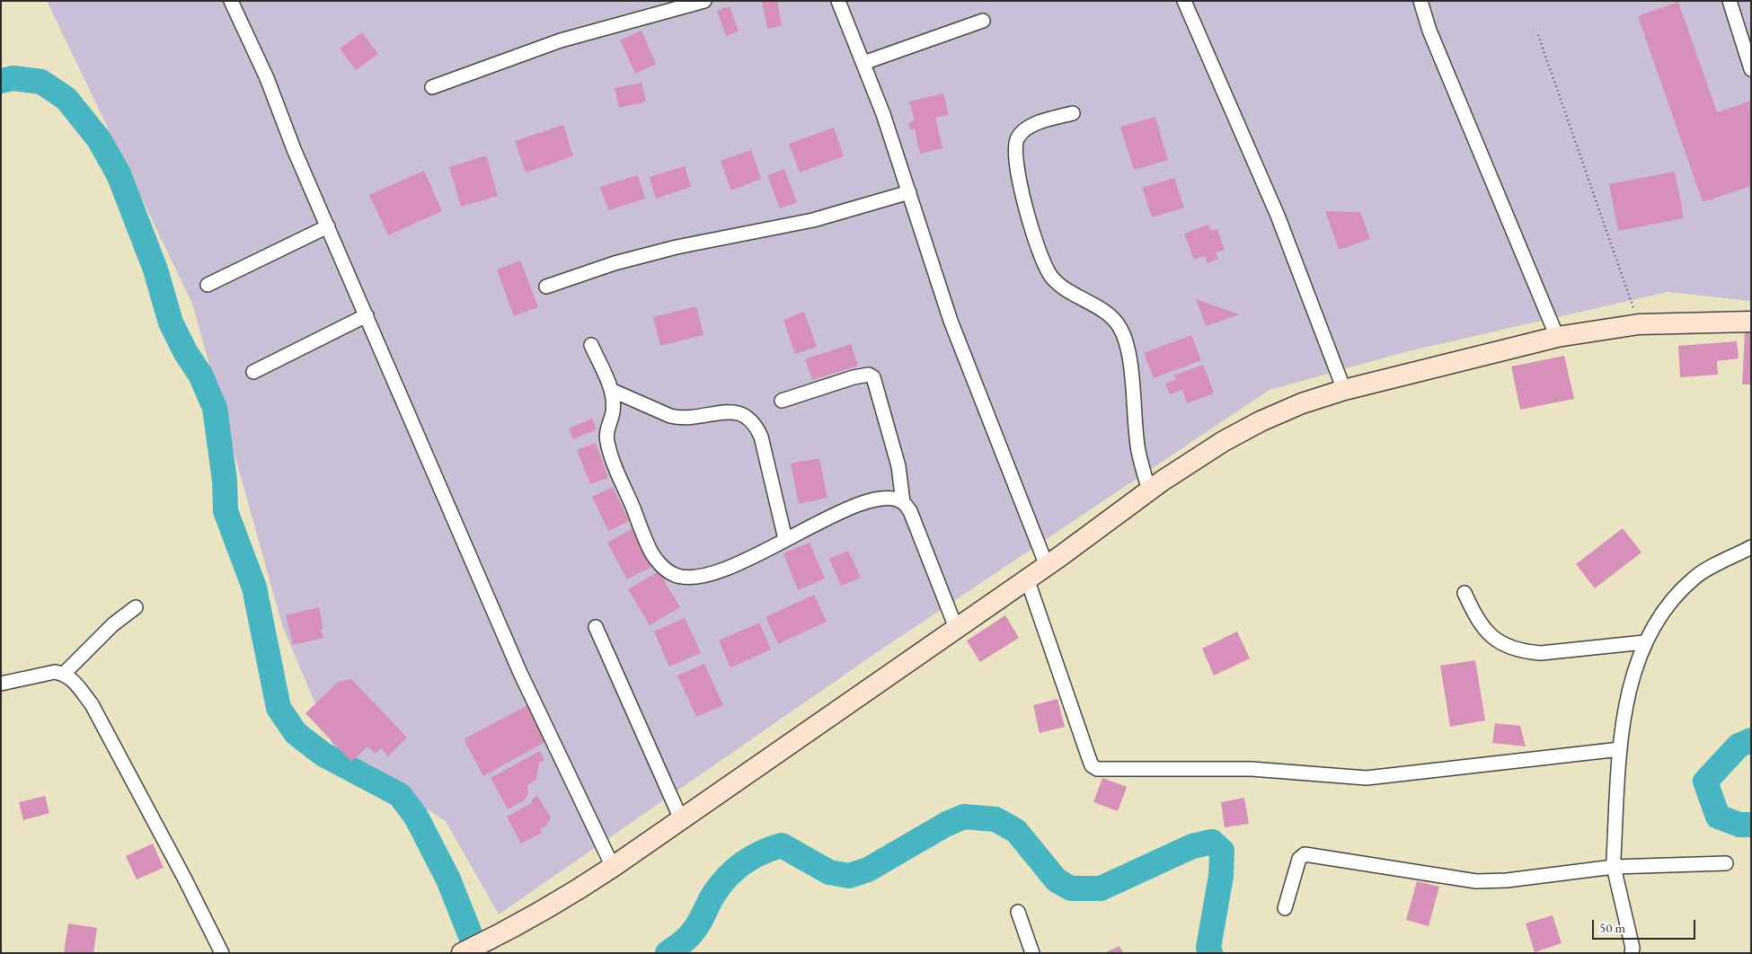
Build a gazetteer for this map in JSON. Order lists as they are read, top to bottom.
{
  "scale_bar": "50 m"
}
